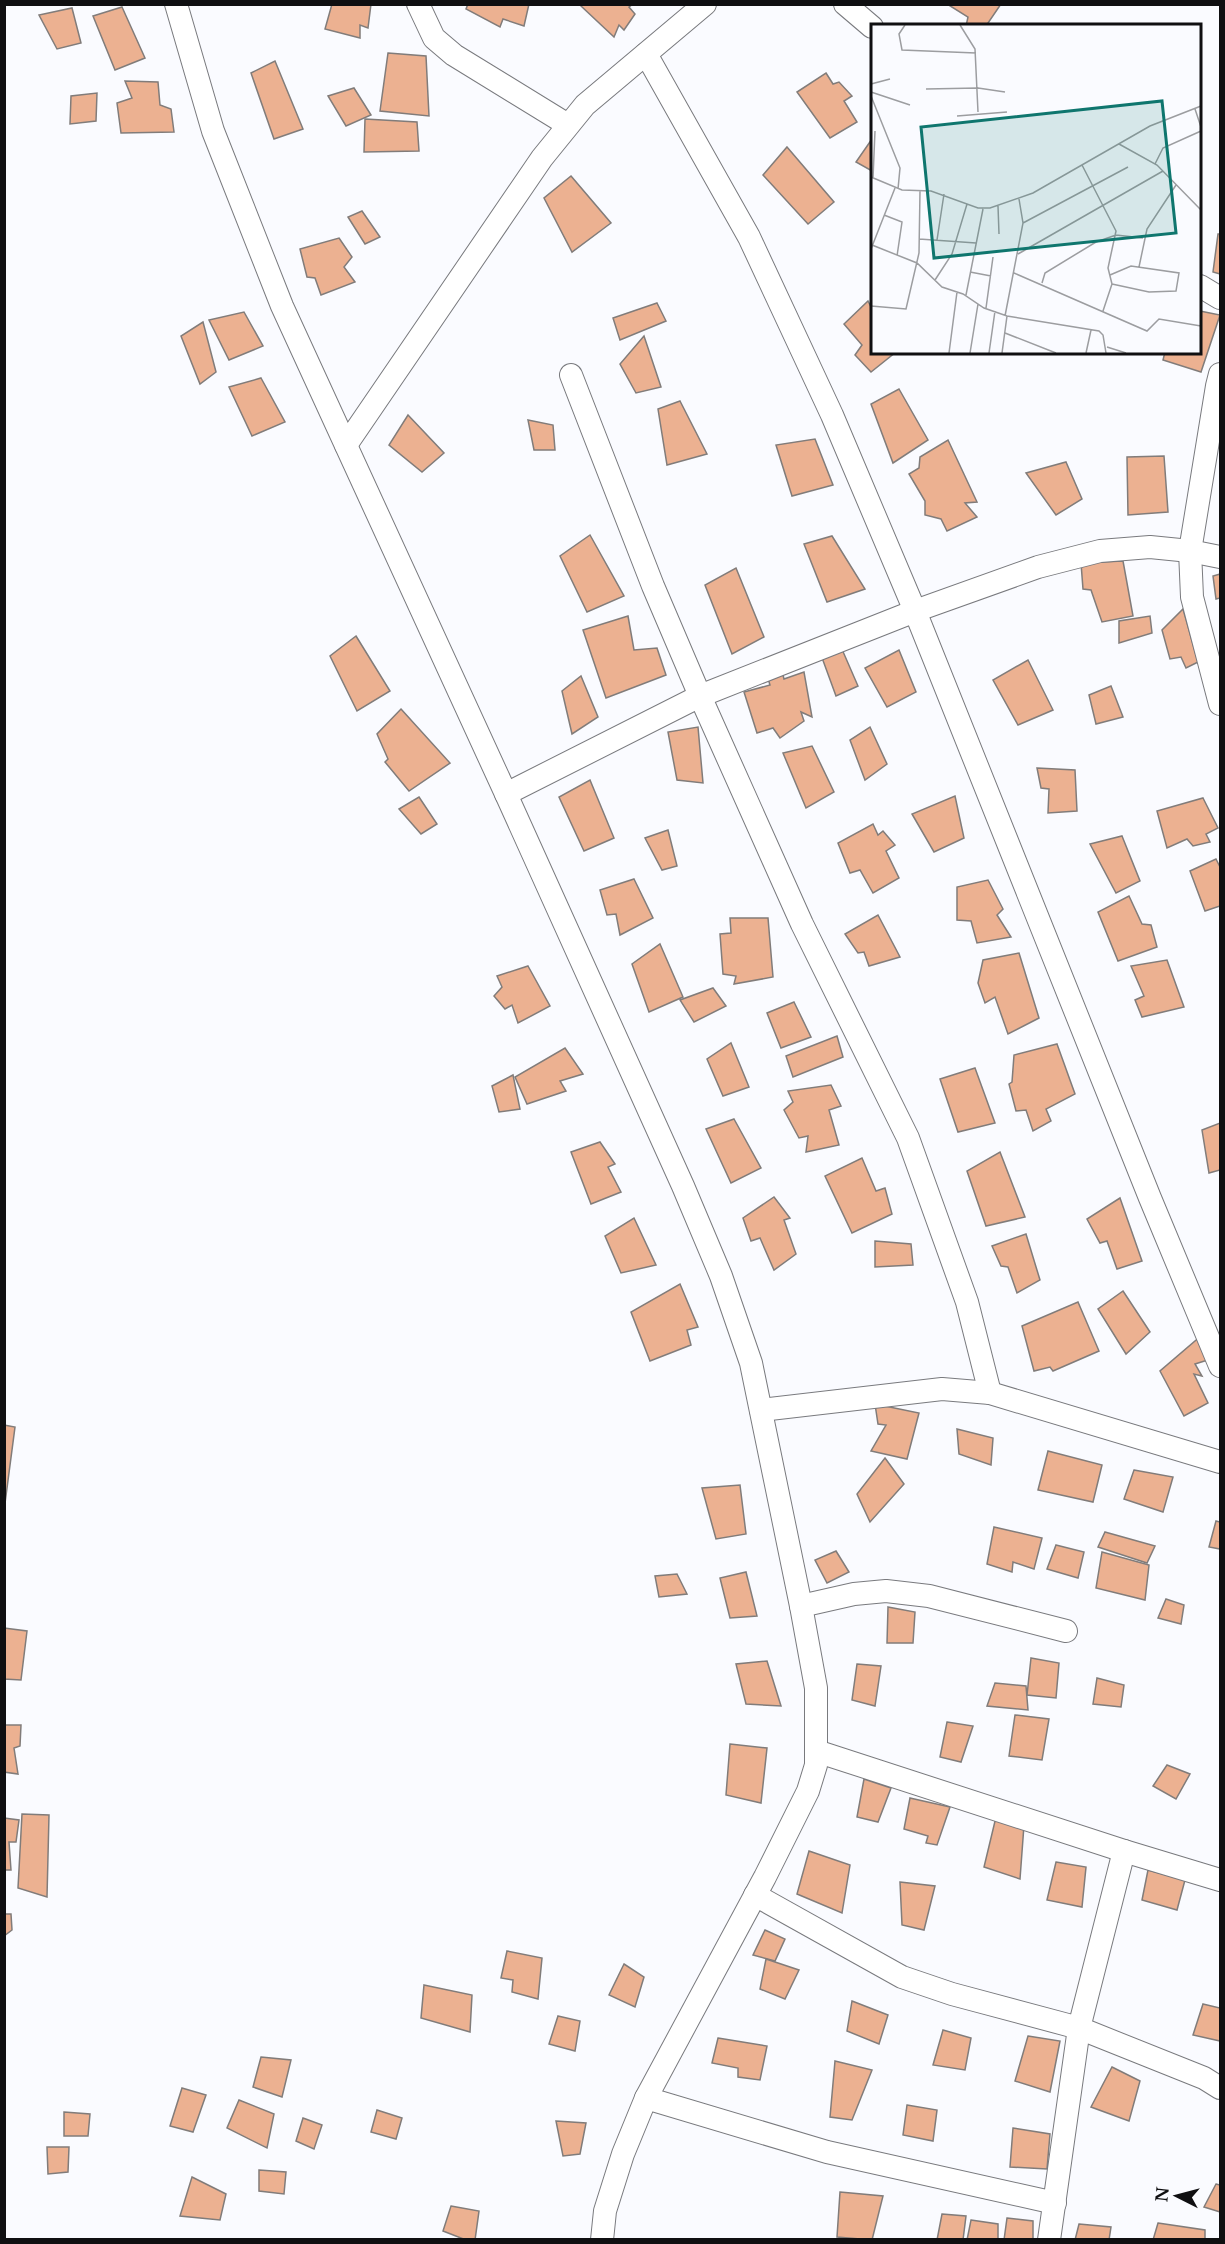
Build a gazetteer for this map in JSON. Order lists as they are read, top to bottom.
{
  "north": "left"
}
